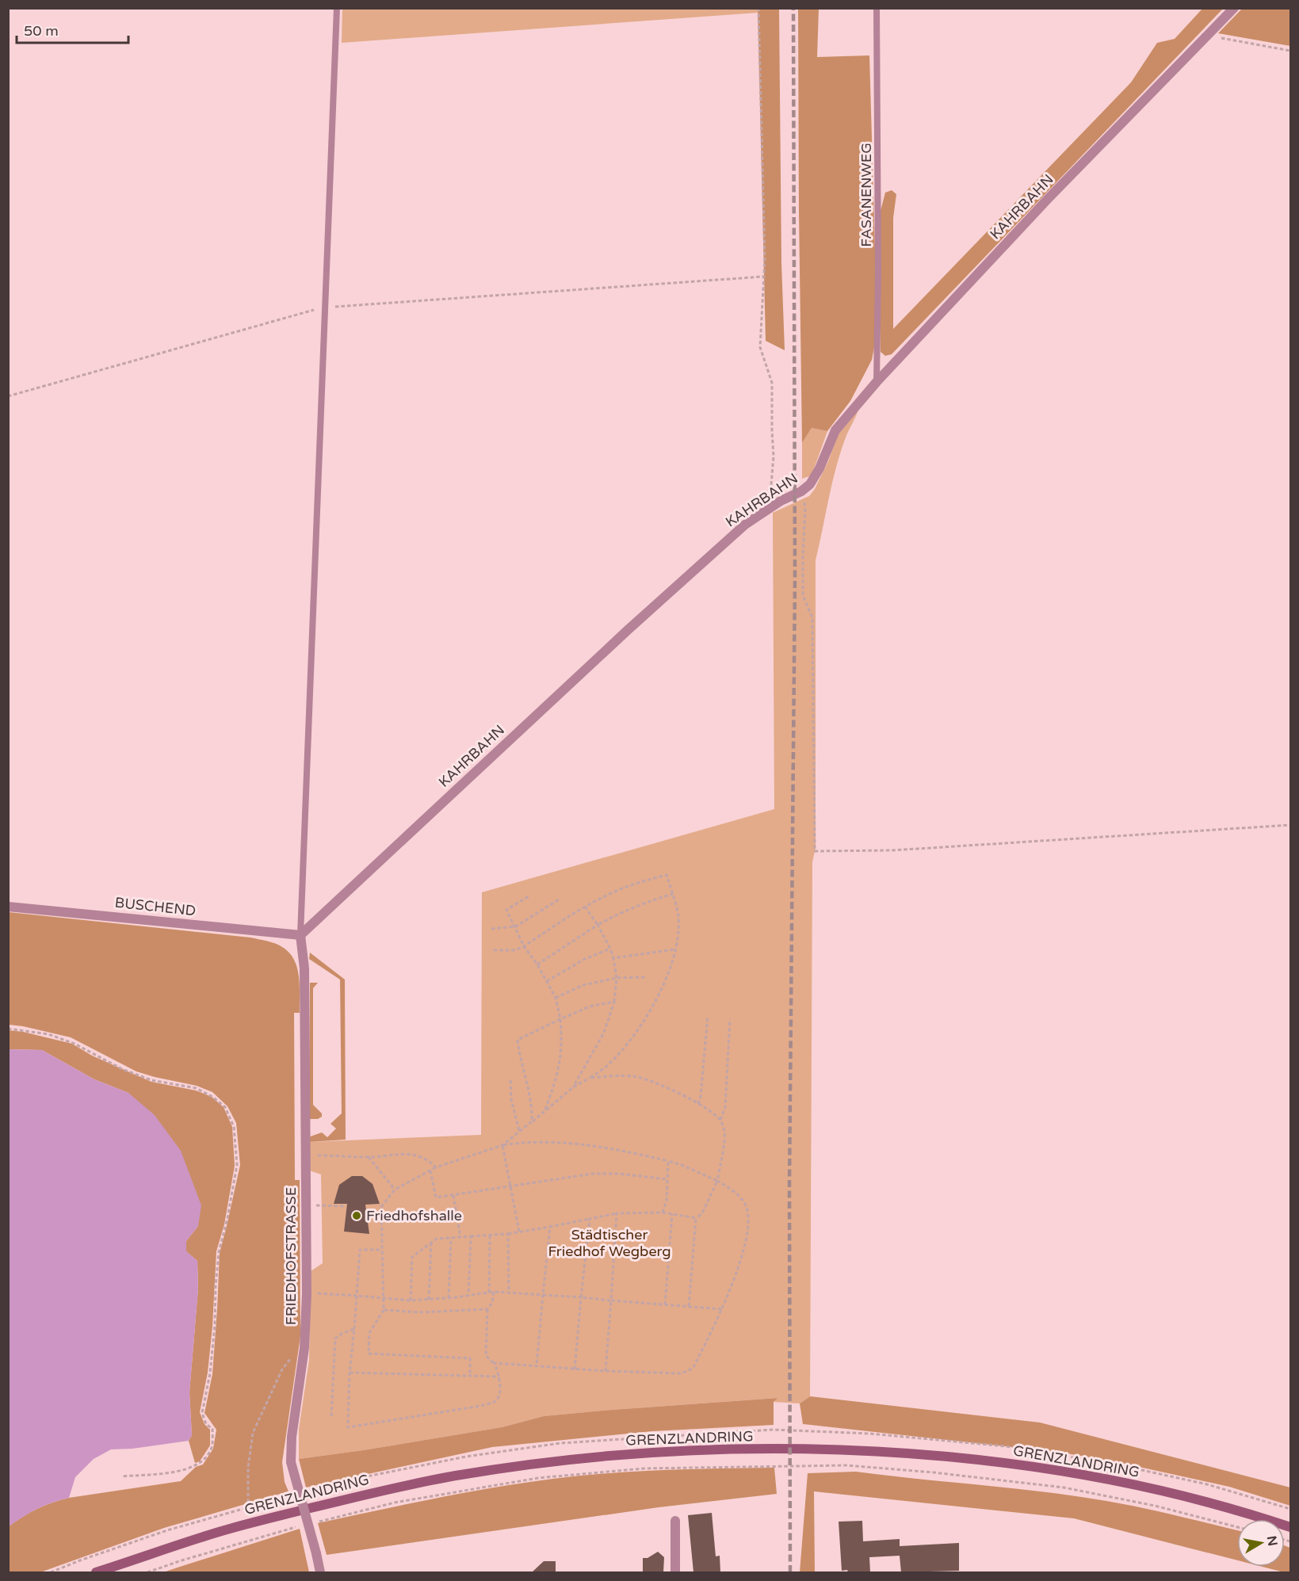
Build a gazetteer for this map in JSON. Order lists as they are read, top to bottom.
{
  "streets": {
    "main road": ["GRENZLANDRING"],
    "street": ["KAHRBAHN", "BUSCHEND", "FRIEDHOFSTRASSE"],
    "lane": ["FASANENWEG"]
  },
  "crossings": [
    ["FASANENWEG", "KAHRBAHN"],
    ["KAHRBAHN", "BUSCHEND"],
    ["KAHRBAHN", "FRIEDHOFSTRASSE"],
    ["BUSCHEND", "FRIEDHOFSTRASSE"]
  ],
  "parks": ["Städtischer Friedhof Wegberg"],
  "places": ["Friedhofshalle"],
  "scale_bar": "50 m",
  "north": "right"
}
